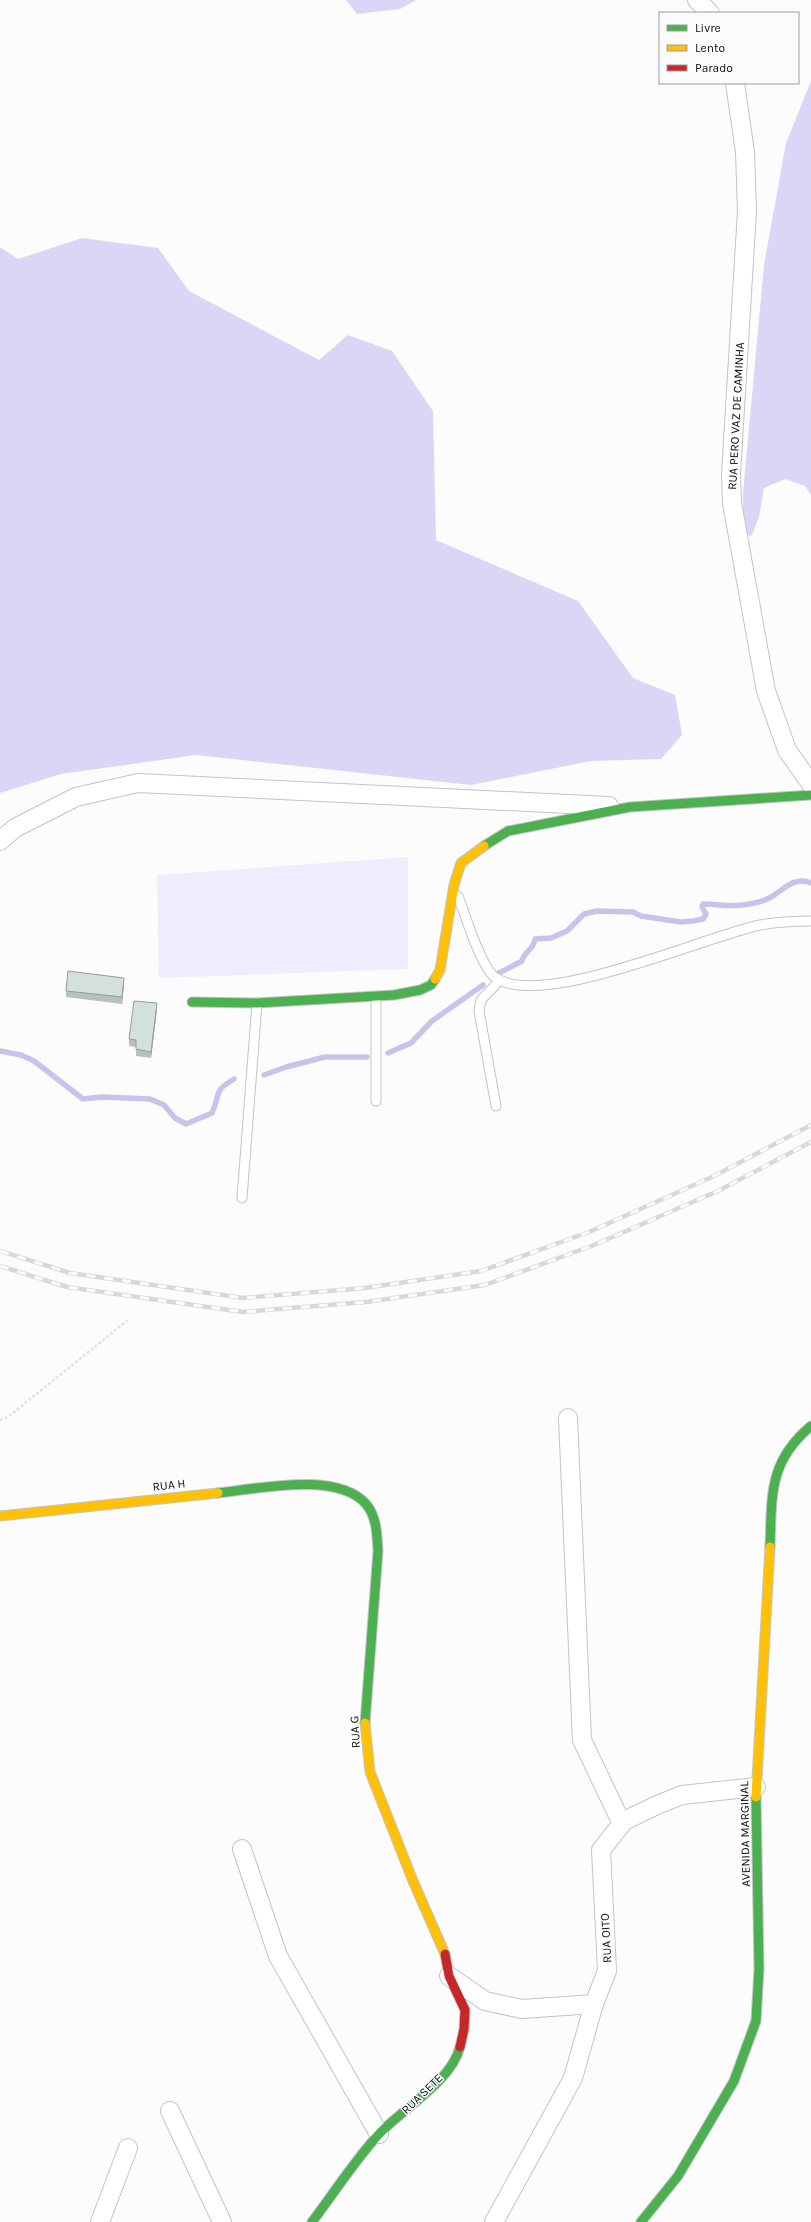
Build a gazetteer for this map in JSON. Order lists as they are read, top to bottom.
{
  "streets": {
    "street": [
      "RUA PERO VAZ DE CAMINHA",
      "RUA H",
      "RUA G",
      "AVENIDA MARGINAL",
      "RUA OITO",
      "RUA SETE"
    ]
  },
  "crossings": [
    ["RUA H", "RUA G"],
    ["RUA G", "RUA SETE"],
    ["AVENIDA MARGINAL", "RUA OITO"]
  ],
  "legend": ["Livre", "Lento", "Parado"]
}
